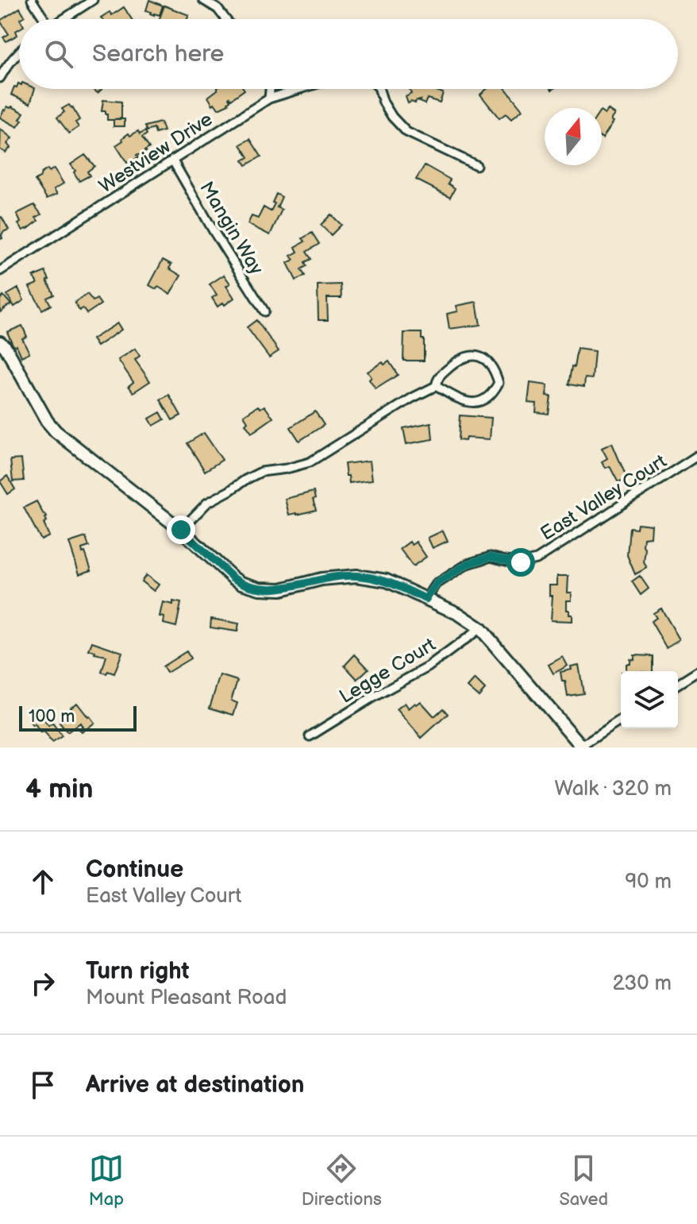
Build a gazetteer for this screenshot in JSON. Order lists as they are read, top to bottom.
{
  "streets": {
    "street": [
      "Westview Drive",
      "Mangin Way",
      "East Valley Court",
      "Legge Court"
    ]
  },
  "crossings": [
    ["Westview Drive", "Mangin Way"]
  ],
  "scale_bar": "100 m",
  "north": "top",
  "page": {
    "search": "Search here",
    "scale": "100 m",
    "heading": ["4 min", "Walk · 320 m"],
    "list": [
      ["Continue", "East Valley Court", "90 m"],
      ["Turn right", "Mount Pleasant Road", "230 m"],
      "Arrive at destination"
    ],
    "nav": ["Map", "Directions", "Saved"]
  }
}
